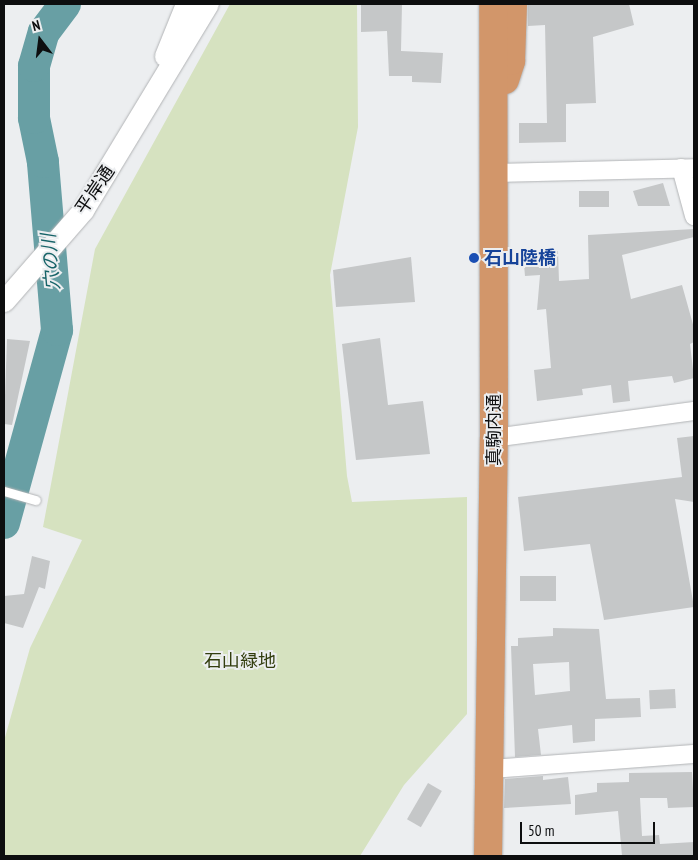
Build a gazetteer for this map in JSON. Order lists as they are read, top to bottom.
{
  "streets": {
    "highway": ["真駒内通"],
    "street": ["平岸通"]
  },
  "water": ["穴の川"],
  "parks": ["石山緑地"],
  "places": ["石山陸橋"],
  "scale_bar": "50 m",
  "north": "top"
}
